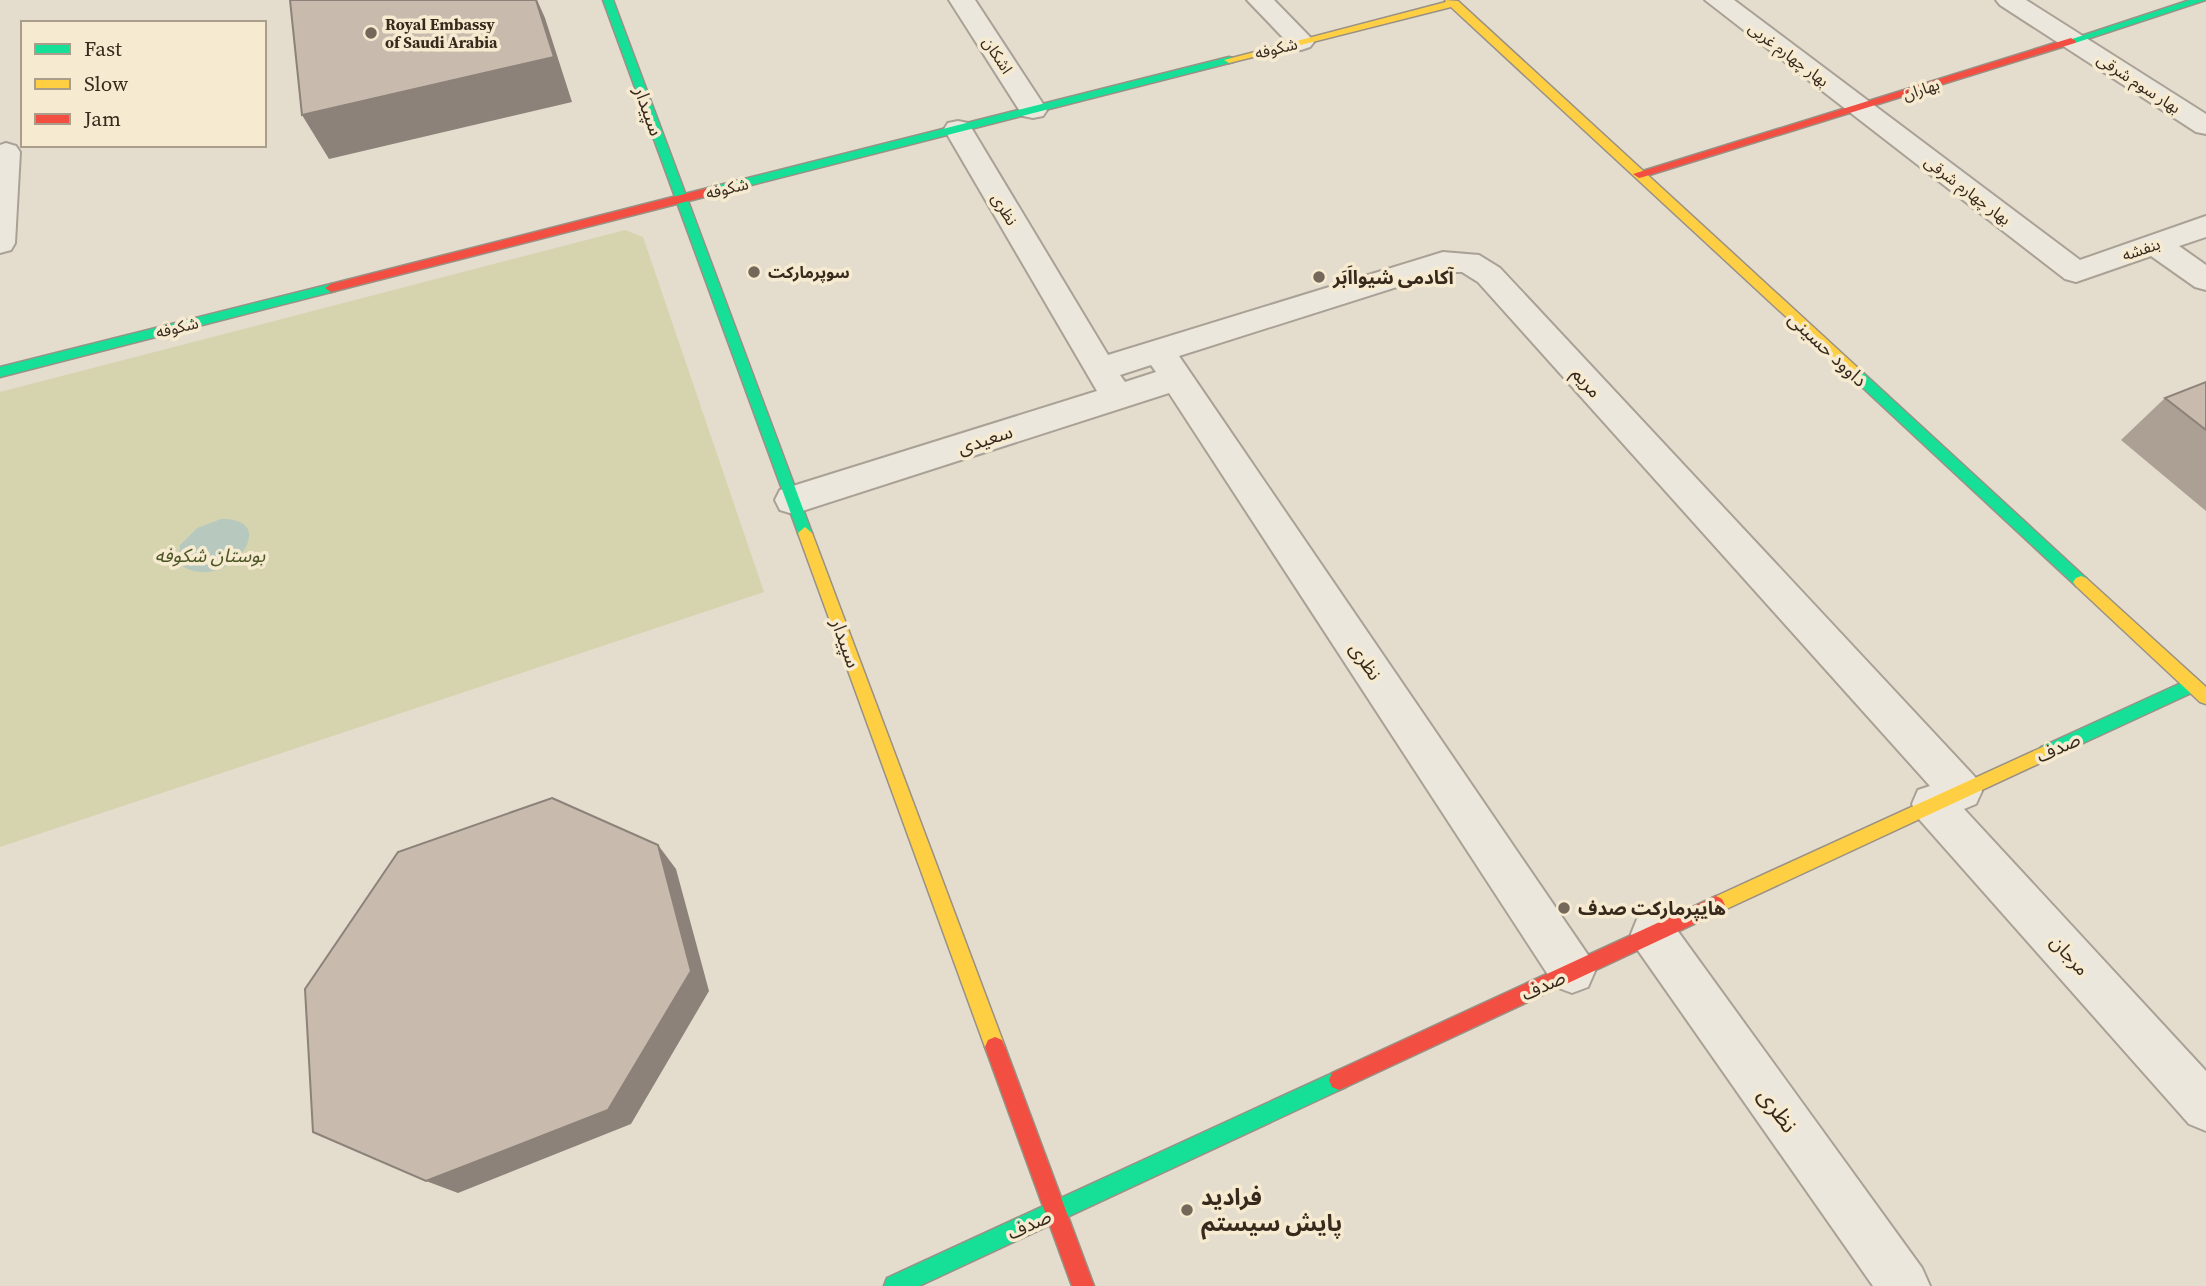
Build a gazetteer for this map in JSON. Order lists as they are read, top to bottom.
{
  "streets": {
    "street": [
      "شکوفه",
      "بهار چهارم غربی",
      "اشکان",
      "بهار سوم شرقی",
      "بهاران",
      "سپیدار",
      "بهار چهارم شرقی",
      "نظری",
      "بنفشه",
      "داوود حسینی",
      "مریم",
      "سعیدی",
      "صدف",
      "مرجان"
    ]
  },
  "crossings": [
    ["شکوفه", "اشکان"],
    ["شکوفه", "سپیدار"],
    ["شکوفه", "نظری"],
    ["شکوفه", "داوود حسینی"],
    ["بهار چهارم غربی", "بهاران"],
    ["بهار چهارم غربی", "بهار چهارم شرقی"],
    ["بهار سوم شرقی", "بهاران"],
    ["بهاران", "بهار چهارم شرقی"],
    ["بهاران", "داوود حسینی"],
    ["سپیدار", "سعیدی"],
    ["سپیدار", "صدف"],
    ["بهار چهارم شرقی", "بنفشه"],
    ["نظری", "مریم"],
    ["نظری", "سعیدی"],
    ["نظری", "صدف"],
    ["داوود حسینی", "صدف"],
    ["مریم", "سعیدی"],
    ["مریم", "صدف"],
    ["مریم", "مرجان"],
    ["صدف", "مرجان"]
  ],
  "parks": ["بوستان شکوفه"],
  "places": [
    "Royal Embassy of Saudi Arabia",
    "سوپرمارکت",
    "آکادمی شیوااَبَر",
    "هایپرمارکت صدف",
    "فرادید پایش سیستم"
  ],
  "legend": ["Fast", "Slow", "Jam"]
}
